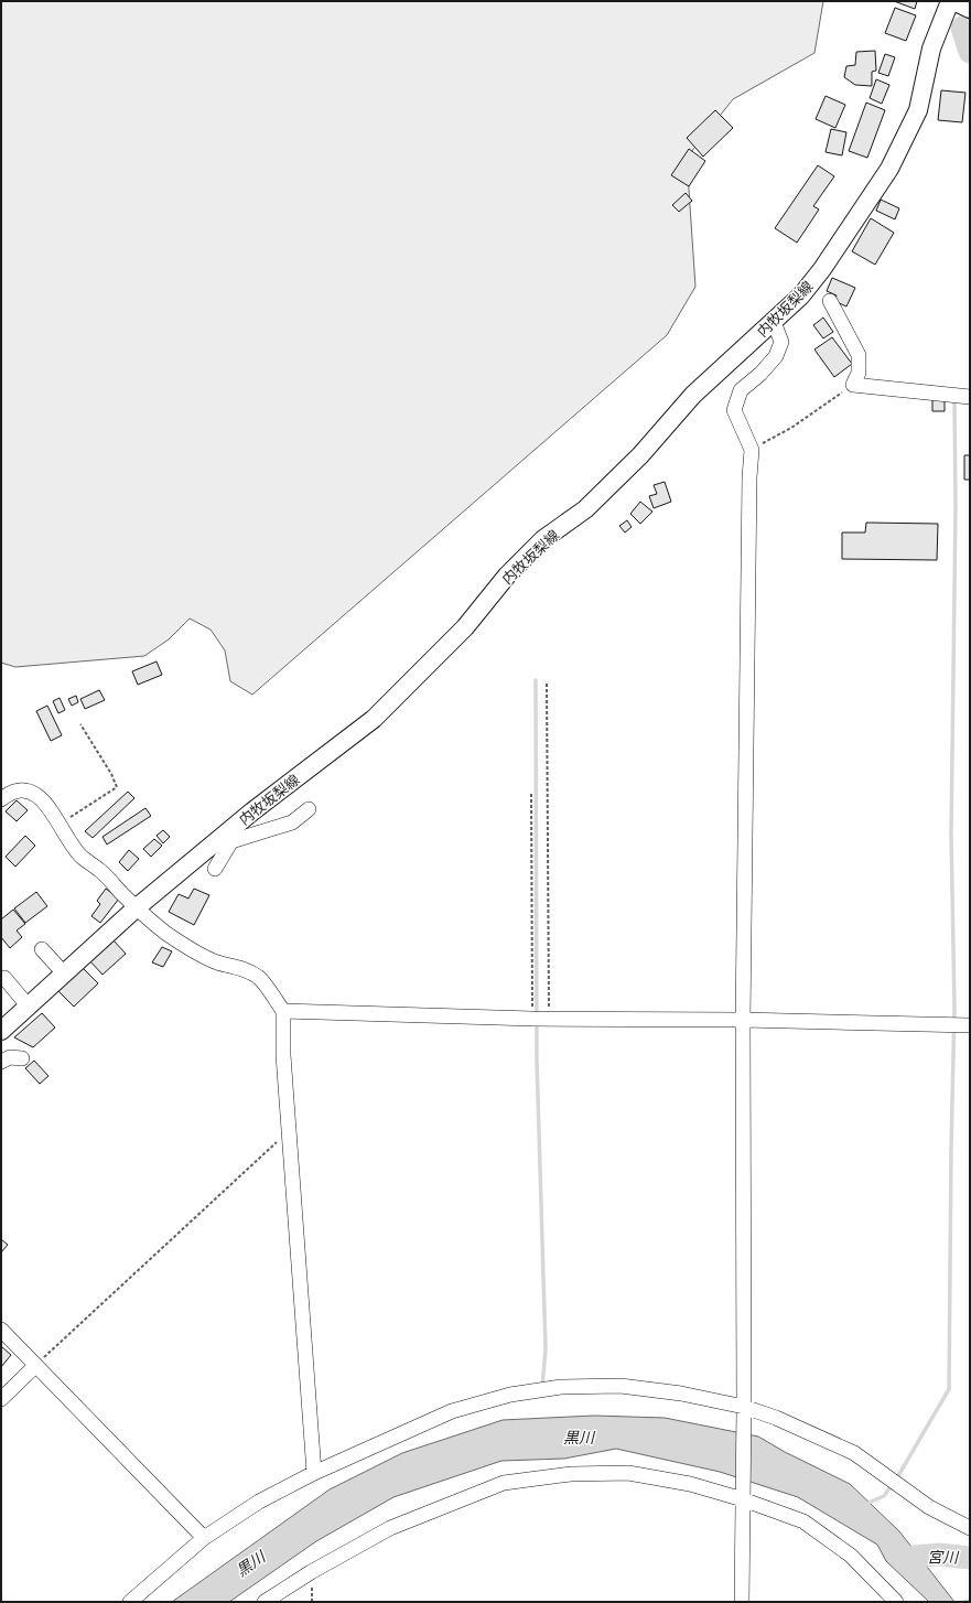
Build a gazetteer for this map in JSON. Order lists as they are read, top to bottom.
{
  "streets": {
    "main road": ["内牧坂梨線"]
  },
  "water": ["黒川", "宮川"]
}
